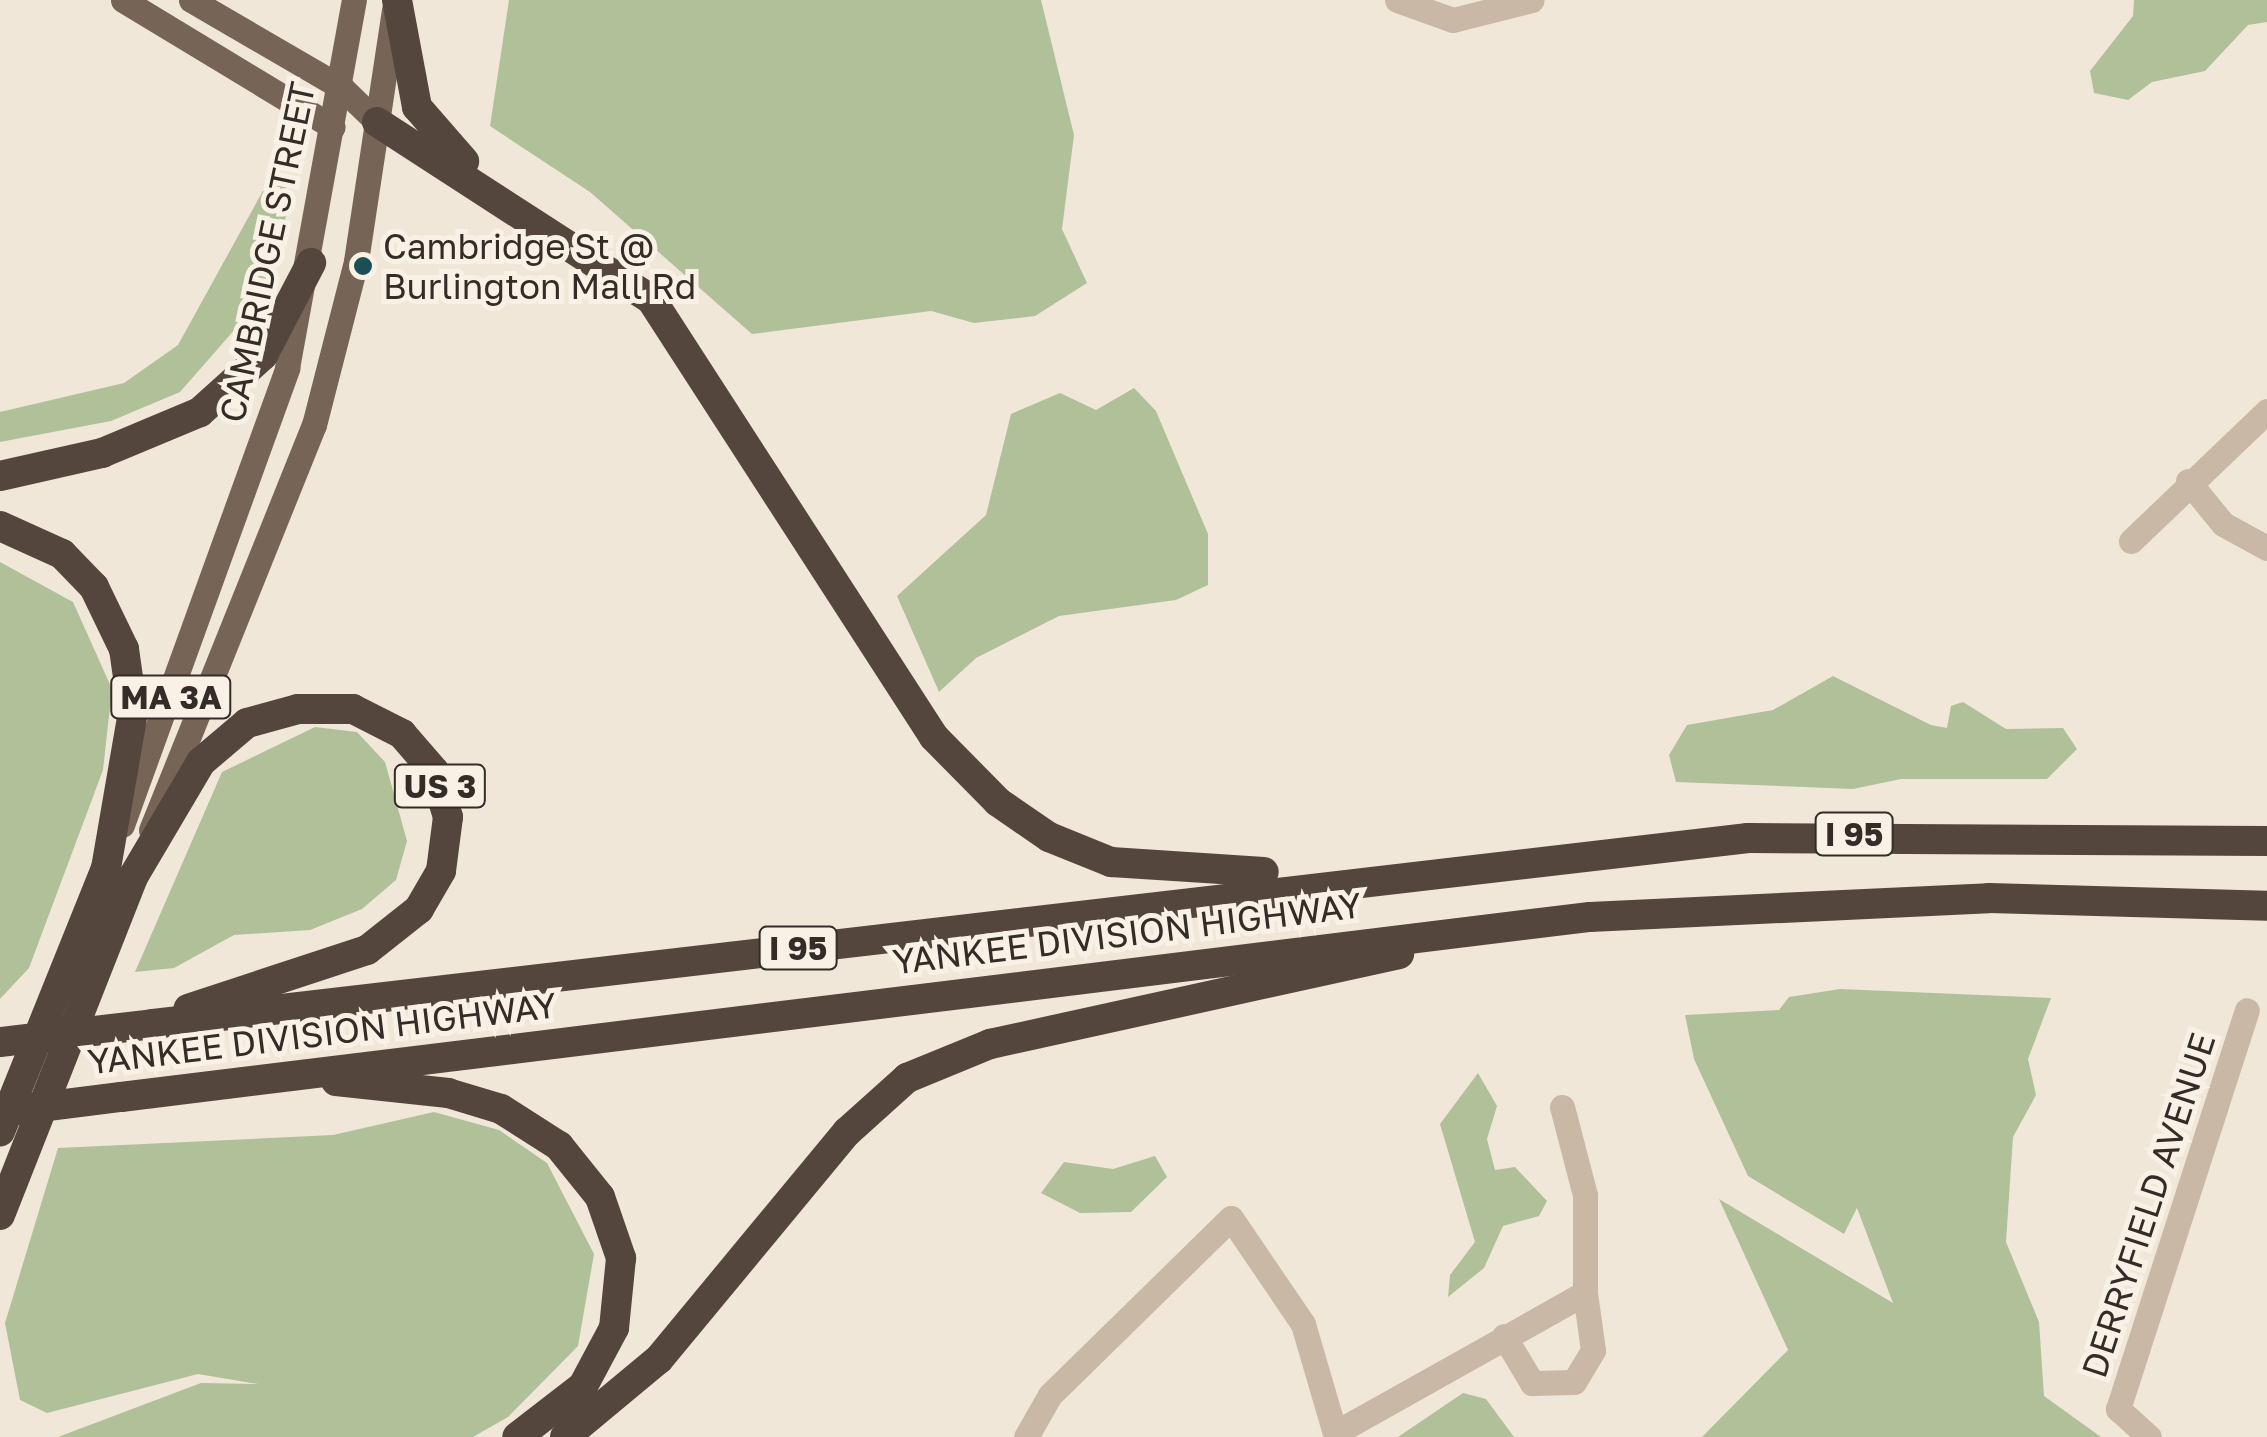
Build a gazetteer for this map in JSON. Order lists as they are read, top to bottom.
{
  "streets": {
    "highway": [
      "CAMBRIDGE STREET",
      "MA 3A",
      "US 3",
      "I 95",
      "YANKEE DIVISION HIGHWAY"
    ],
    "street": ["DERRYFIELD AVENUE"]
  },
  "crossings": [
    ["CAMBRIDGE STREET", "US 3"],
    ["US 3", "YANKEE DIVISION HIGHWAY"]
  ],
  "places": ["Cambridge St @ Burlington Mall Rd"]
}
